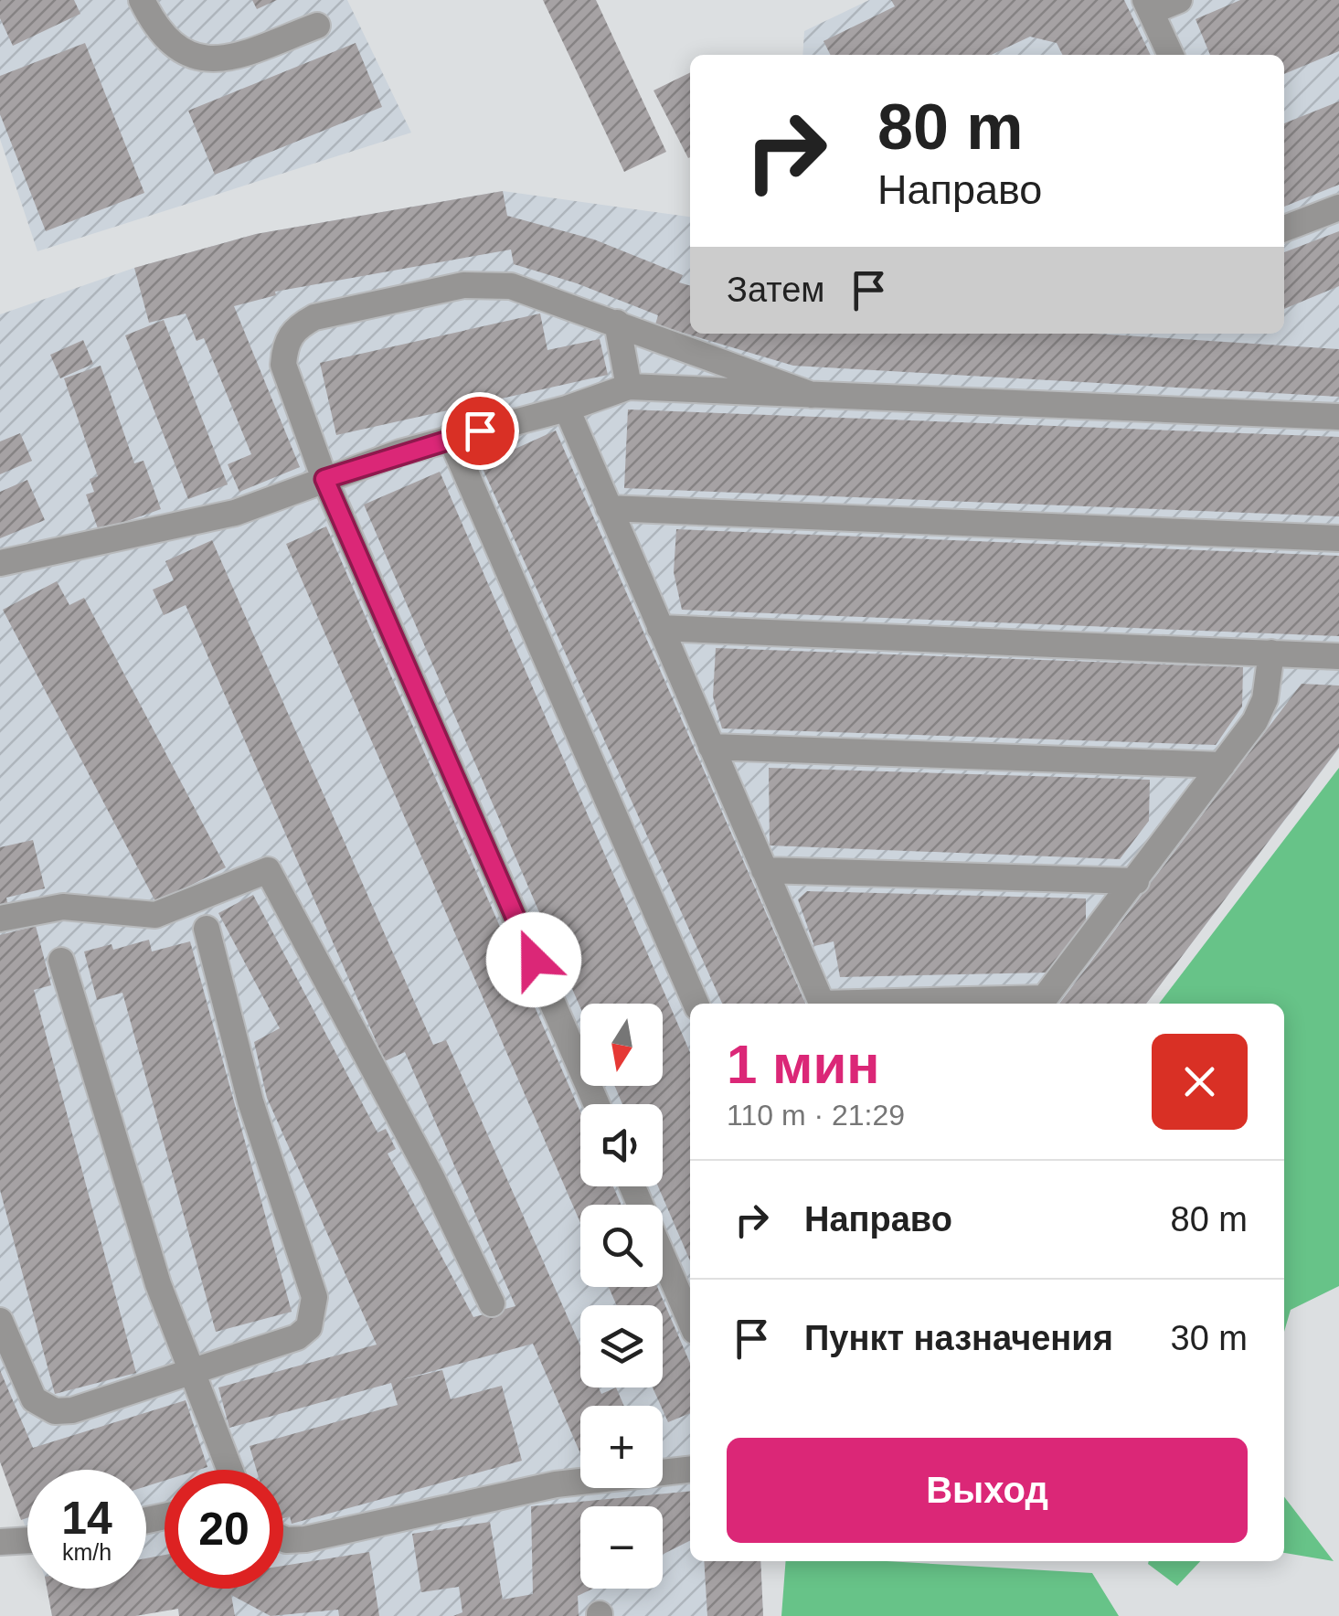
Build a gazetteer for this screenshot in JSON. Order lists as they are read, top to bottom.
{
  "north": "bottom",
  "page": {
    "turn": ["80 m", "Направо"],
    "then": "Затем",
    "map_buttons": ["+", "−"],
    "heading": ["1 мин", "110 m · 21:29"],
    "list": [
      {
        "name": "Направо",
        "value": "80 m"
      },
      {
        "name": "Пункт назначения",
        "value": "30 m"
      }
    ],
    "buttons": "Выход",
    "speed": "14 km/h",
    "limit": "20"
  }
}
